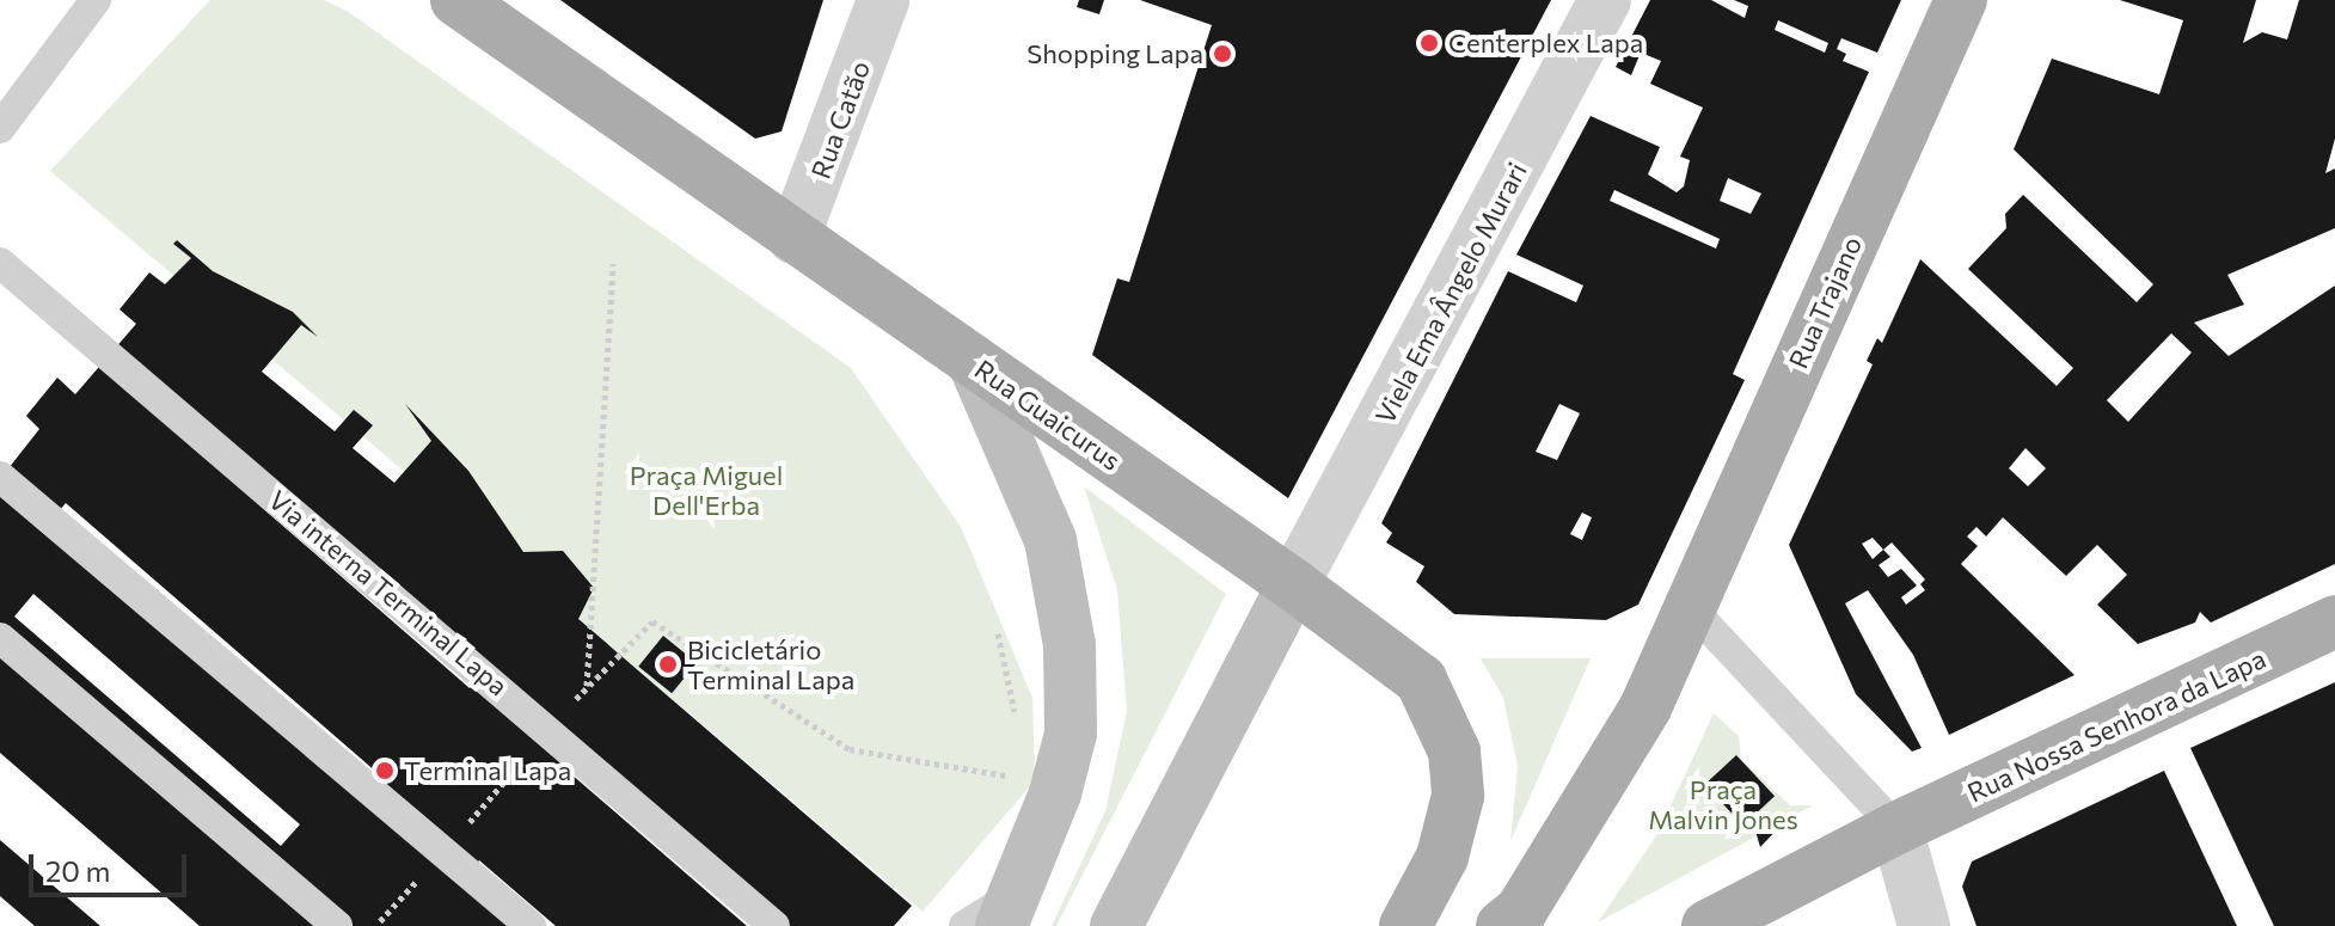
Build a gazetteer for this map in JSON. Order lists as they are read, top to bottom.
{
  "streets": {
    "main road": ["Rua Trajano", "Rua Guaicurus", "Rua Nossa Senhora da Lapa"],
    "street": ["Rua Catão", "Viela Ema Ângelo Murari"],
    "lane": ["Via interna Terminal Lapa"]
  },
  "crossings": [
    ["Rua Catão", "Rua Guaicurus"],
    ["Viela Ema Ângelo Murari", "Rua Guaicurus"]
  ],
  "parks": ["Praça Miguel Dell'Erba", "Praça Malvin Jones"],
  "places": [
    "Centerplex Lapa",
    "Shopping Lapa",
    "Bicicletário Terminal Lapa",
    "Terminal Lapa"
  ],
  "scale_bar": "20 m"
}
